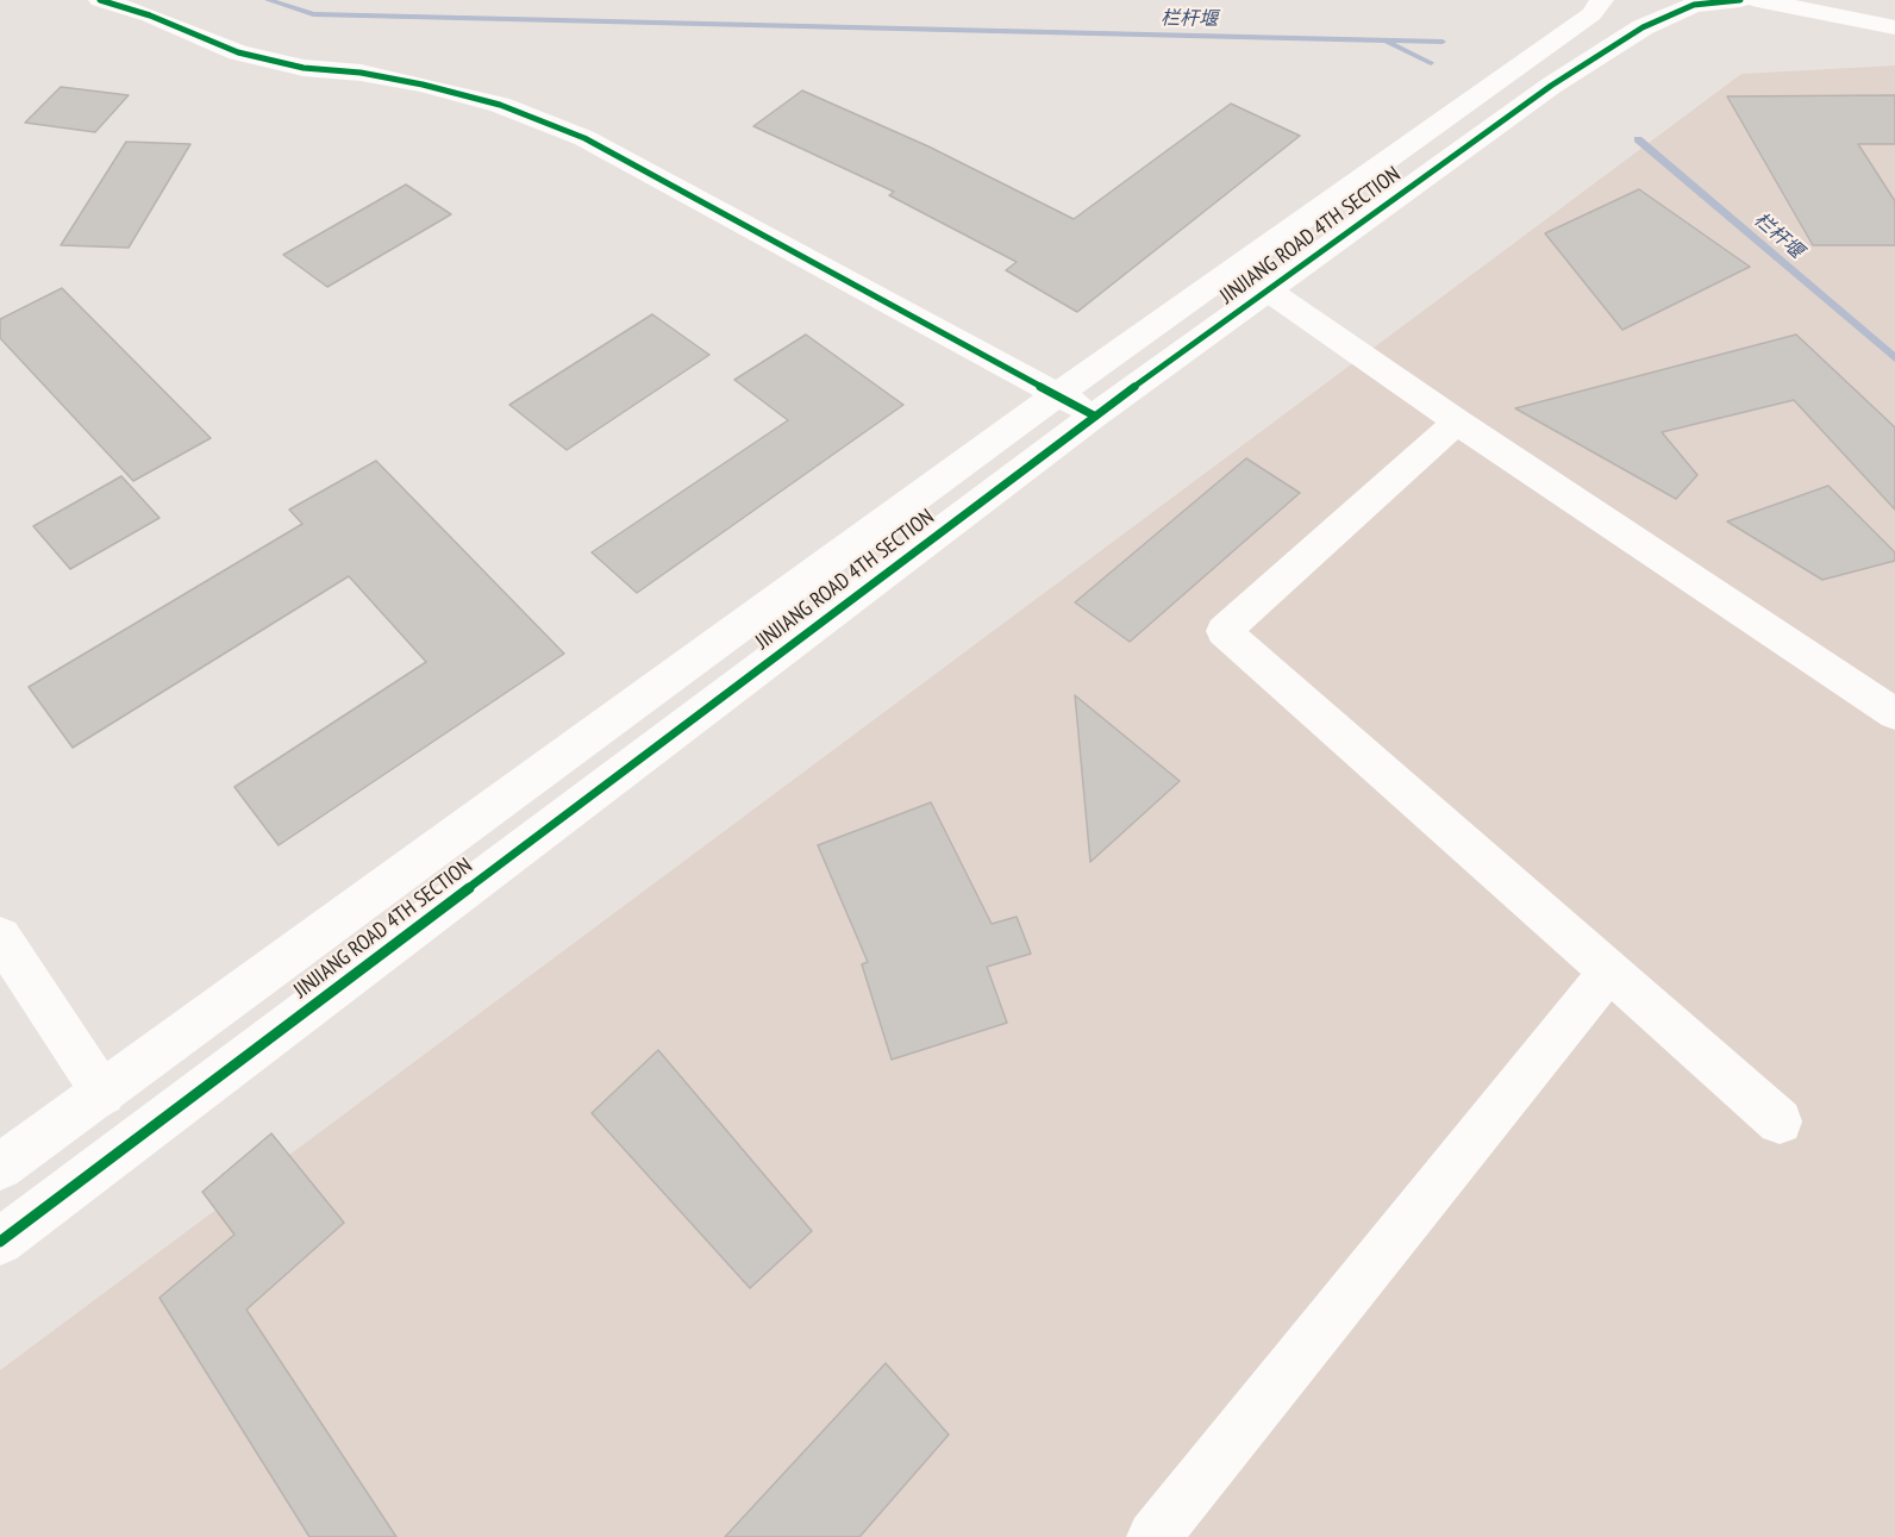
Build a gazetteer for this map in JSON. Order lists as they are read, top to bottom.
{
  "streets": {
    "street": ["JINJIANG ROAD 4TH SECTION"]
  },
  "water": ["栏杆堰"]
}
